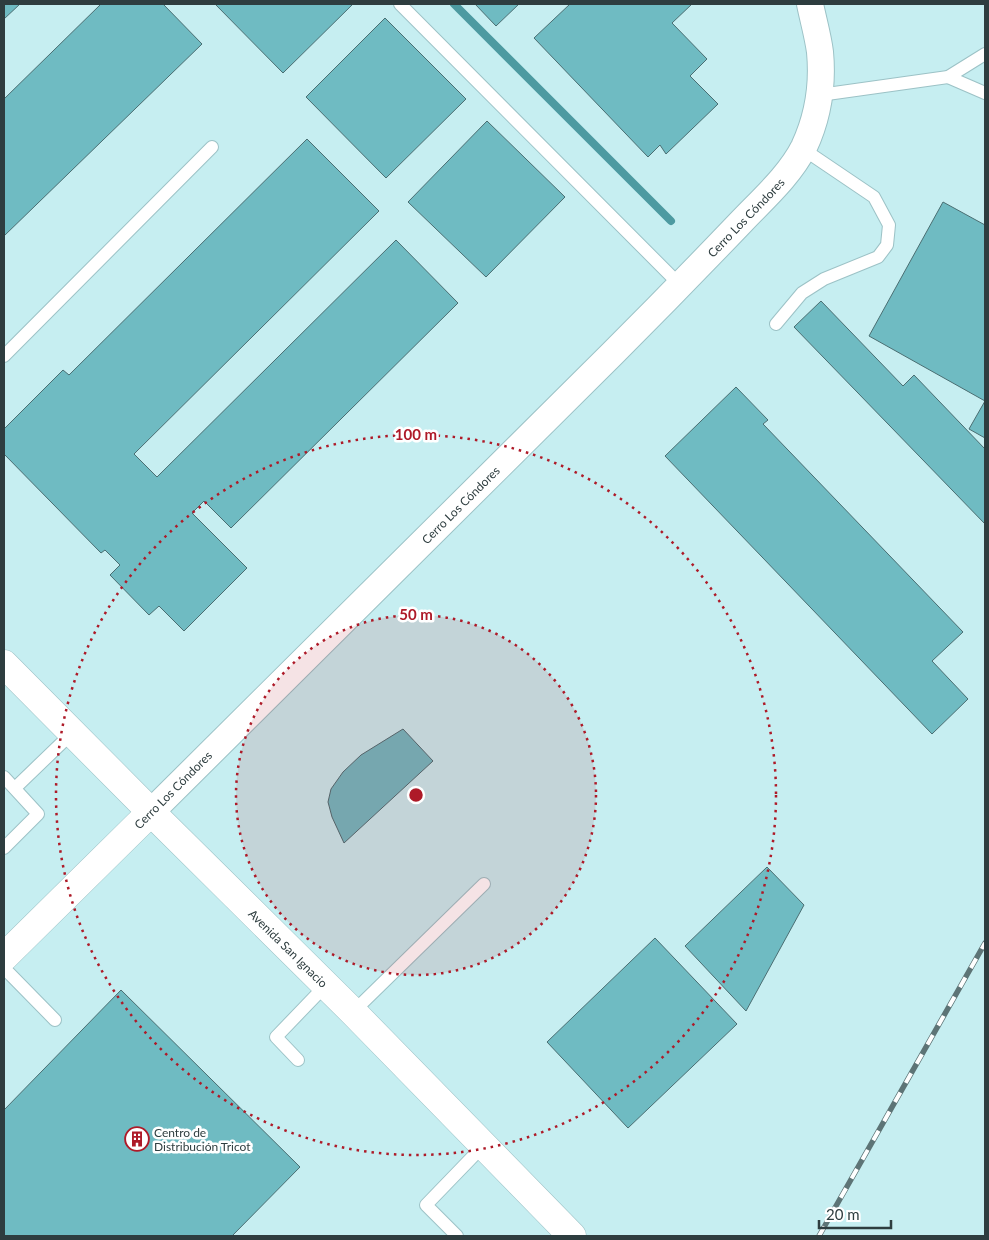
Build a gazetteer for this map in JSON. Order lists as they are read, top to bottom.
{
  "streets": {
    "main road": ["Cerro Los Cóndores", "Avenida San Ignacio"]
  },
  "crossings": [
    ["Cerro Los Cóndores", "Avenida San Ignacio"]
  ],
  "places": {
    "building": ["Centro de Distribución Tricot"]
  },
  "scale_bar": "20 m",
  "rings": ["100 m", "50 m"]
}
